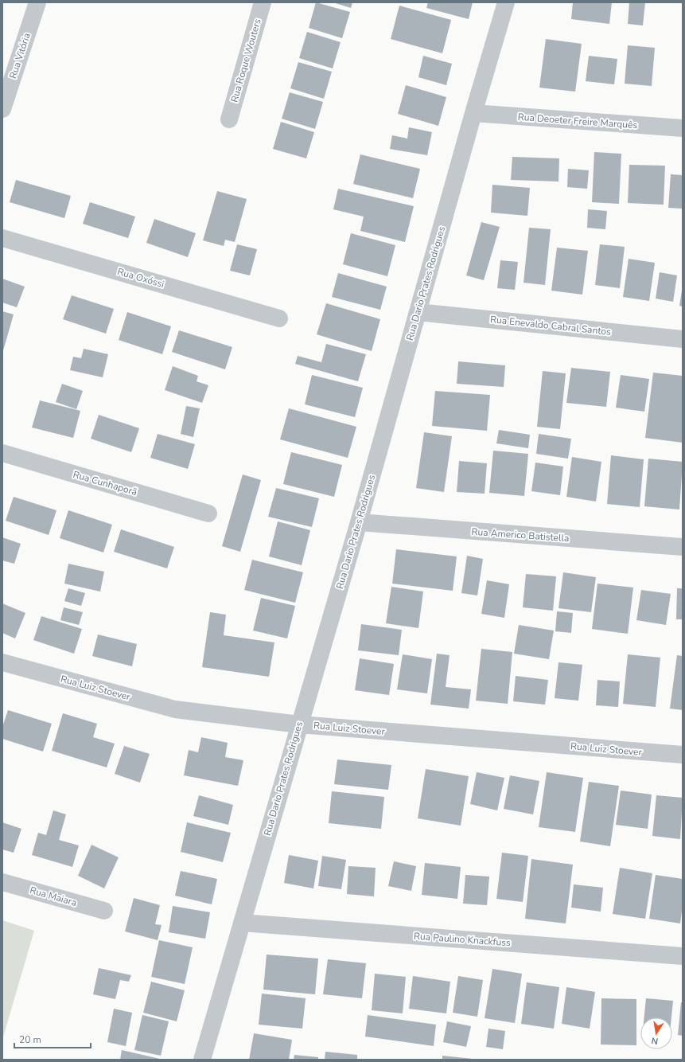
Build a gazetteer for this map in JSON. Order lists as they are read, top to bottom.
{
  "streets": {
    "street": [
      "Rua Vitória",
      "Rua Roque Wouters",
      "Rua Deoeter Freire Marquês",
      "Rua Oxóssi",
      "Rua Dario Prates Rodrigues",
      "Rua Enevaldo Cabral Santos",
      "Rua Cunhaporã",
      "Rua Americo Batistella",
      "Rua Luiz Stoever",
      "Rua Maiara",
      "Rua Paulino Knackfuss"
    ]
  },
  "crossings": [
    ["Rua Deoeter Freire Marquês", "Rua Dario Prates Rodrigues"],
    ["Rua Dario Prates Rodrigues", "Rua Enevaldo Cabral Santos"],
    ["Rua Dario Prates Rodrigues", "Rua Americo Batistella"],
    ["Rua Dario Prates Rodrigues", "Rua Luiz Stoever"],
    ["Rua Dario Prates Rodrigues", "Rua Paulino Knackfuss"]
  ],
  "scale_bar": "20 m",
  "north": "bottom"
}
